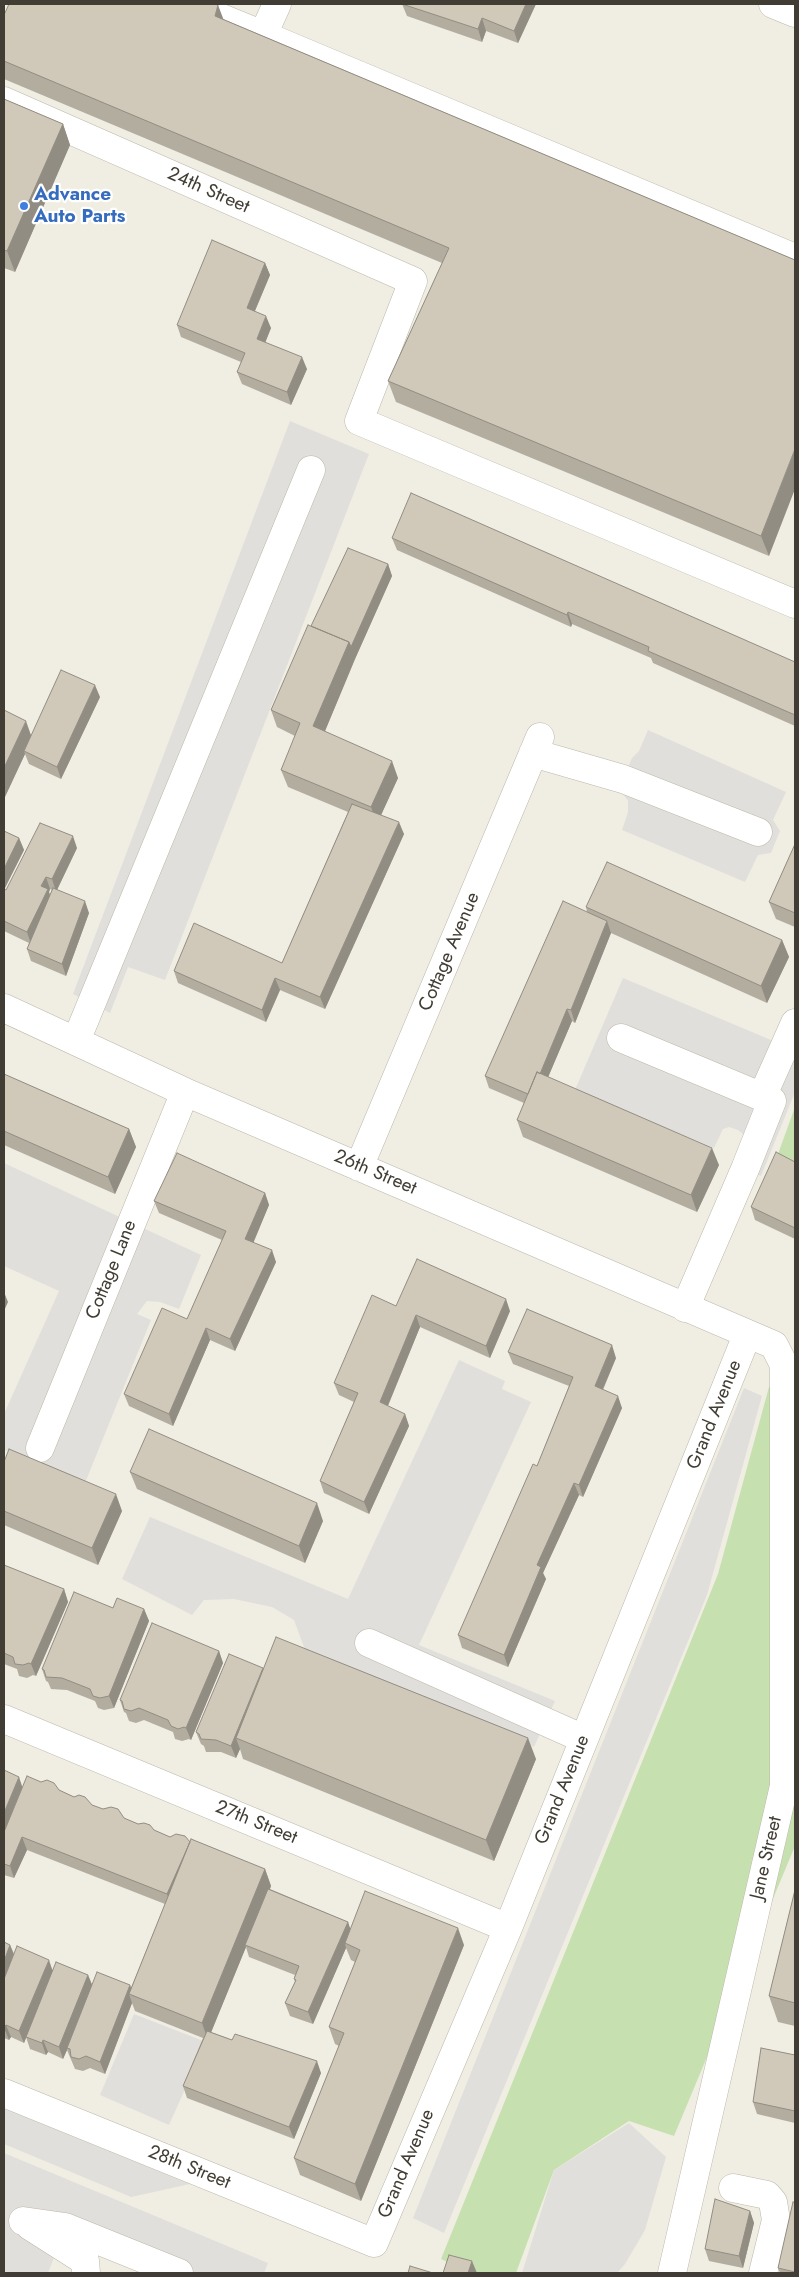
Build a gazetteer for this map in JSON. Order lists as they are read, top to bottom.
{
  "streets": {
    "street": [
      "24th Street",
      "Cottage Avenue",
      "26th Street",
      "Cottage Lane",
      "Grand Avenue",
      "27th Street",
      "Jane Street",
      "28th Street"
    ]
  },
  "crossings": [
    ["Cottage Avenue", "26th Street"],
    ["26th Street", "Cottage Lane"],
    ["26th Street", "Grand Avenue"],
    ["26th Street", "Jane Street"],
    ["Grand Avenue", "27th Street"],
    ["Grand Avenue", "Jane Street"],
    ["Grand Avenue", "28th Street"]
  ],
  "places": ["Advance Auto Parts"]
}
